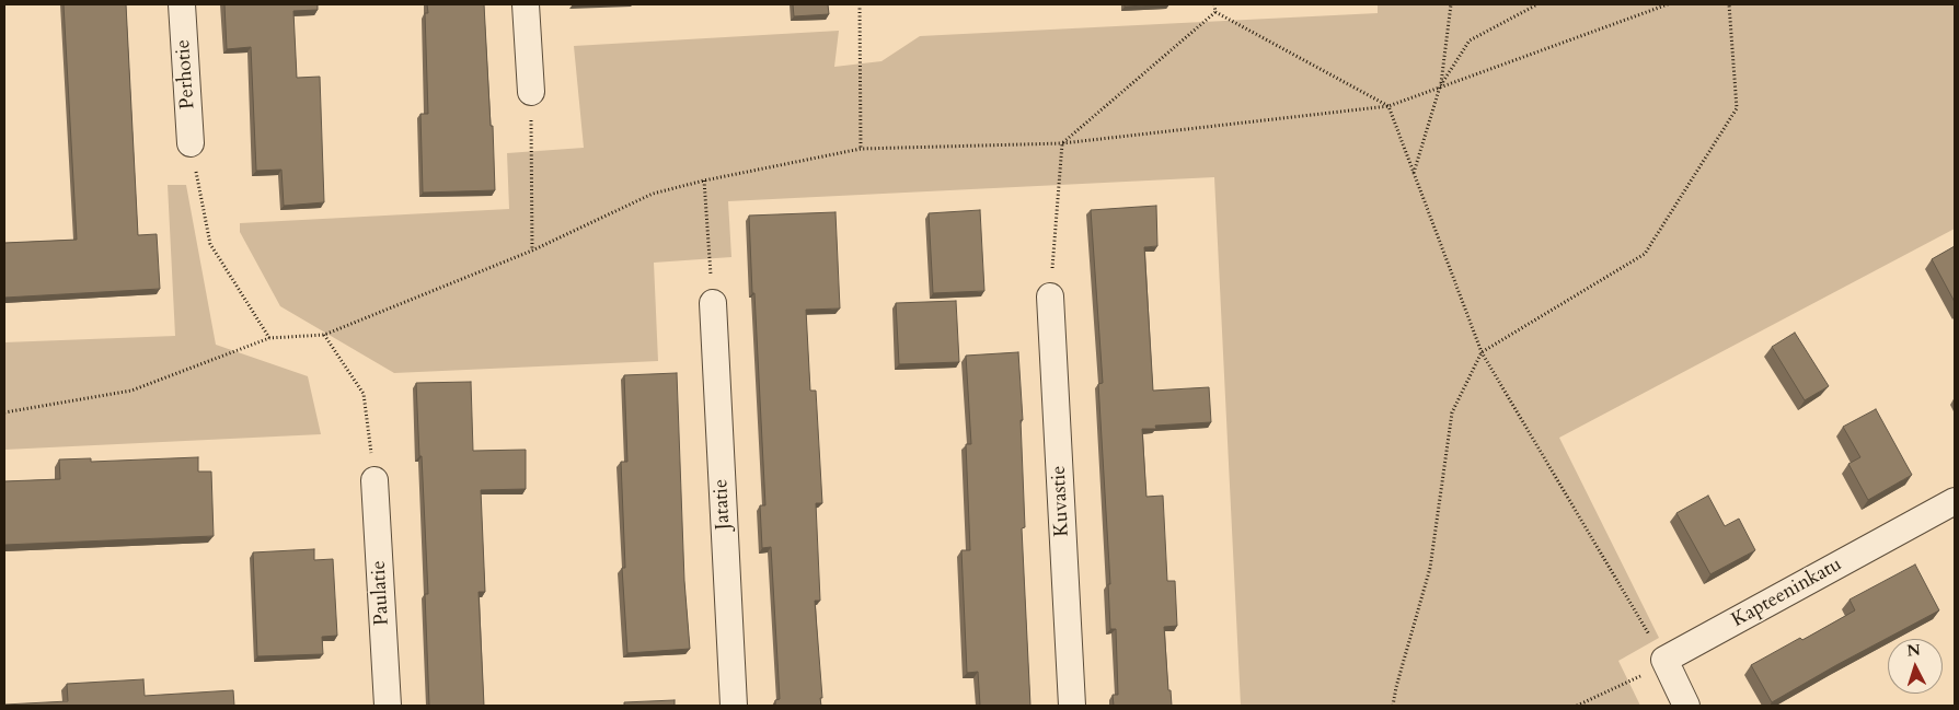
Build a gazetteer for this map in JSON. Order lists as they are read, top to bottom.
{
  "streets": {
    "street": [
      "Perhotie",
      "Kuvastie",
      "Jatatie",
      "Paulatie",
      "Kapteeninkatu"
    ]
  },
  "north": "top"
}
